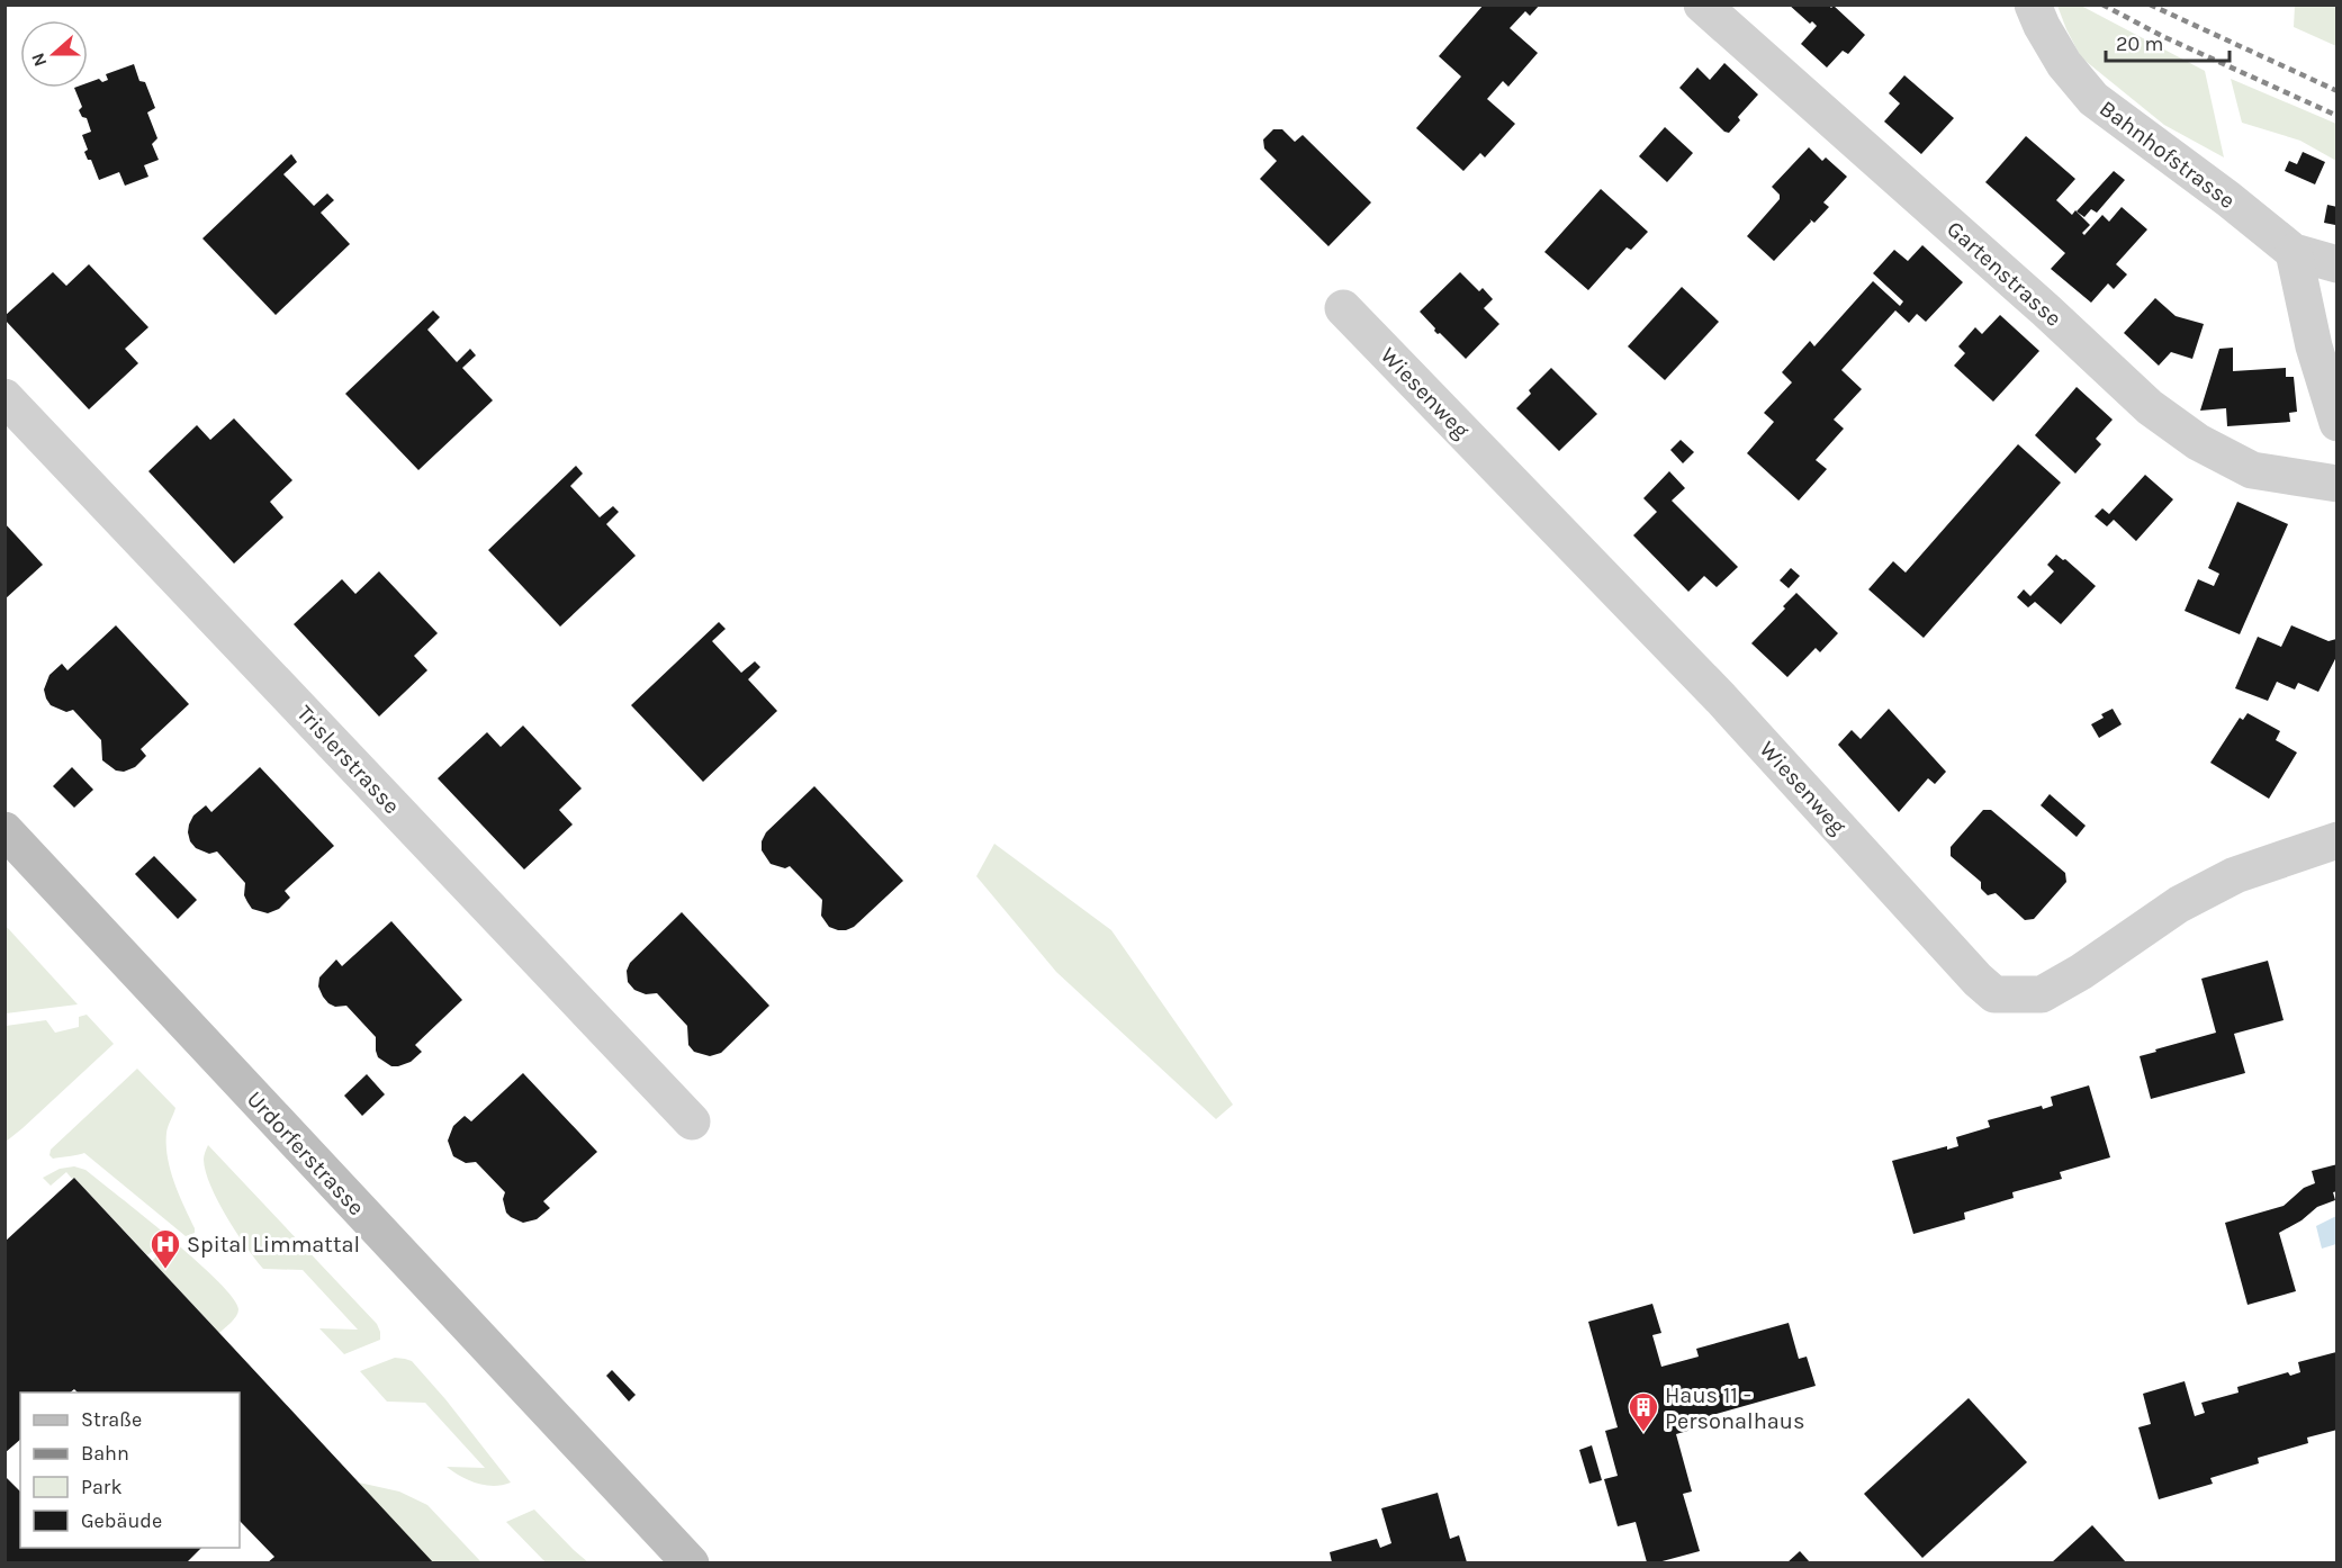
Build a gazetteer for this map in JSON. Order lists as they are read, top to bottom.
{
  "streets": {
    "main road": ["Urdorferstrasse"],
    "street": [
      "Bahnhofstrasse",
      "Gartenstrasse",
      "Wiesenweg",
      "Trislerstrasse"
    ]
  },
  "places": {
    "hospital": ["Spital Limmattal"],
    "building": ["Haus 11 - Personalhaus"]
  },
  "legend": [
    "Straße",
    "Bahn",
    "Park",
    "Gebäude"
  ],
  "scale_bar": "20 m",
  "north": "left"
}
